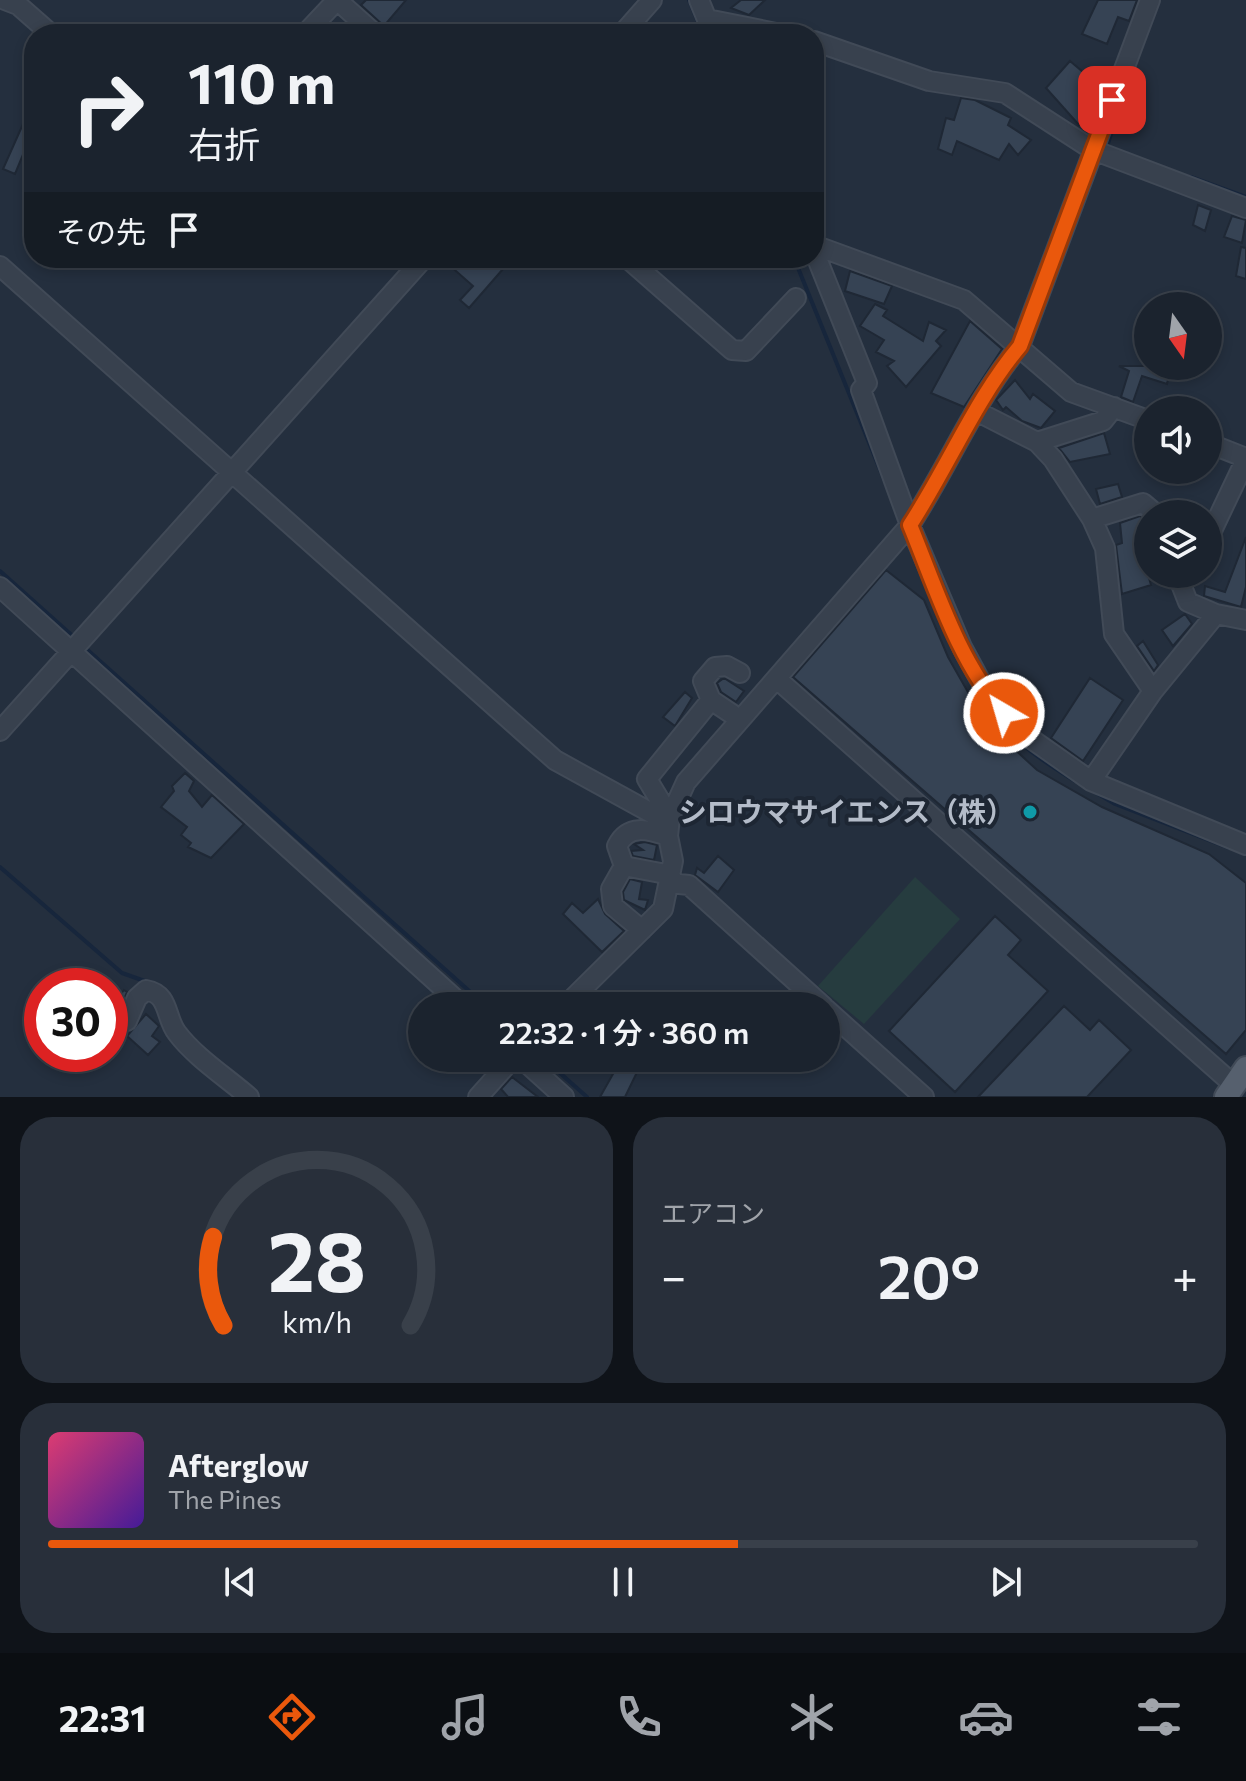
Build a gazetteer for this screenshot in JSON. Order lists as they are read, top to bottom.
{
  "places": ["シロウマサイエンス（株）"],
  "north": "bottom",
  "page": {
    "turn": ["110 m", "右折"],
    "then": "その先",
    "limit": "30",
    "trip": "22:32 · 1 分 · 360 m",
    "tile": "エアコン",
    "heat": ["−", "20°", "+"],
    "song": ["Afterglow", "The Pines"],
    "tabs": "22:31",
    "gauge": ["28", "km/h"]
  }
}
